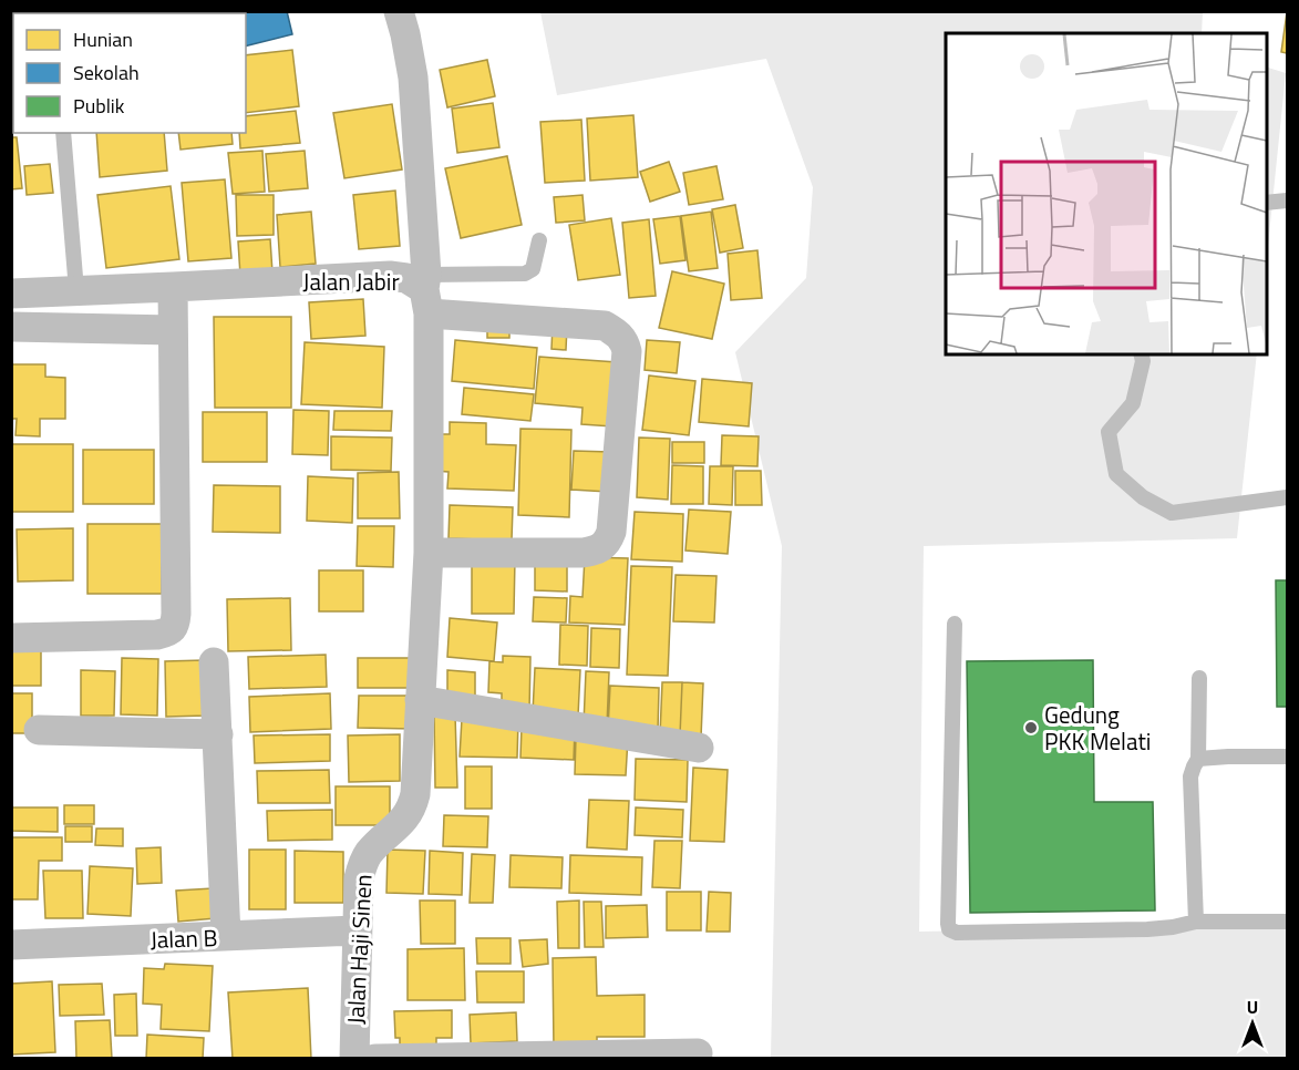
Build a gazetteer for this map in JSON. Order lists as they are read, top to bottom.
{
  "streets": {
    "street": ["Jalan Jabir", "Jalan B", "Jalan Haji Sinen"]
  },
  "crossings": [
    ["Jalan Jabir", "Jalan Haji Sinen"],
    ["Jalan B", "Jalan Haji Sinen"]
  ],
  "places": ["Gedung PKK Melati"],
  "legend": ["Hunian", "Sekolah", "Publik"],
  "north": "top"
}
